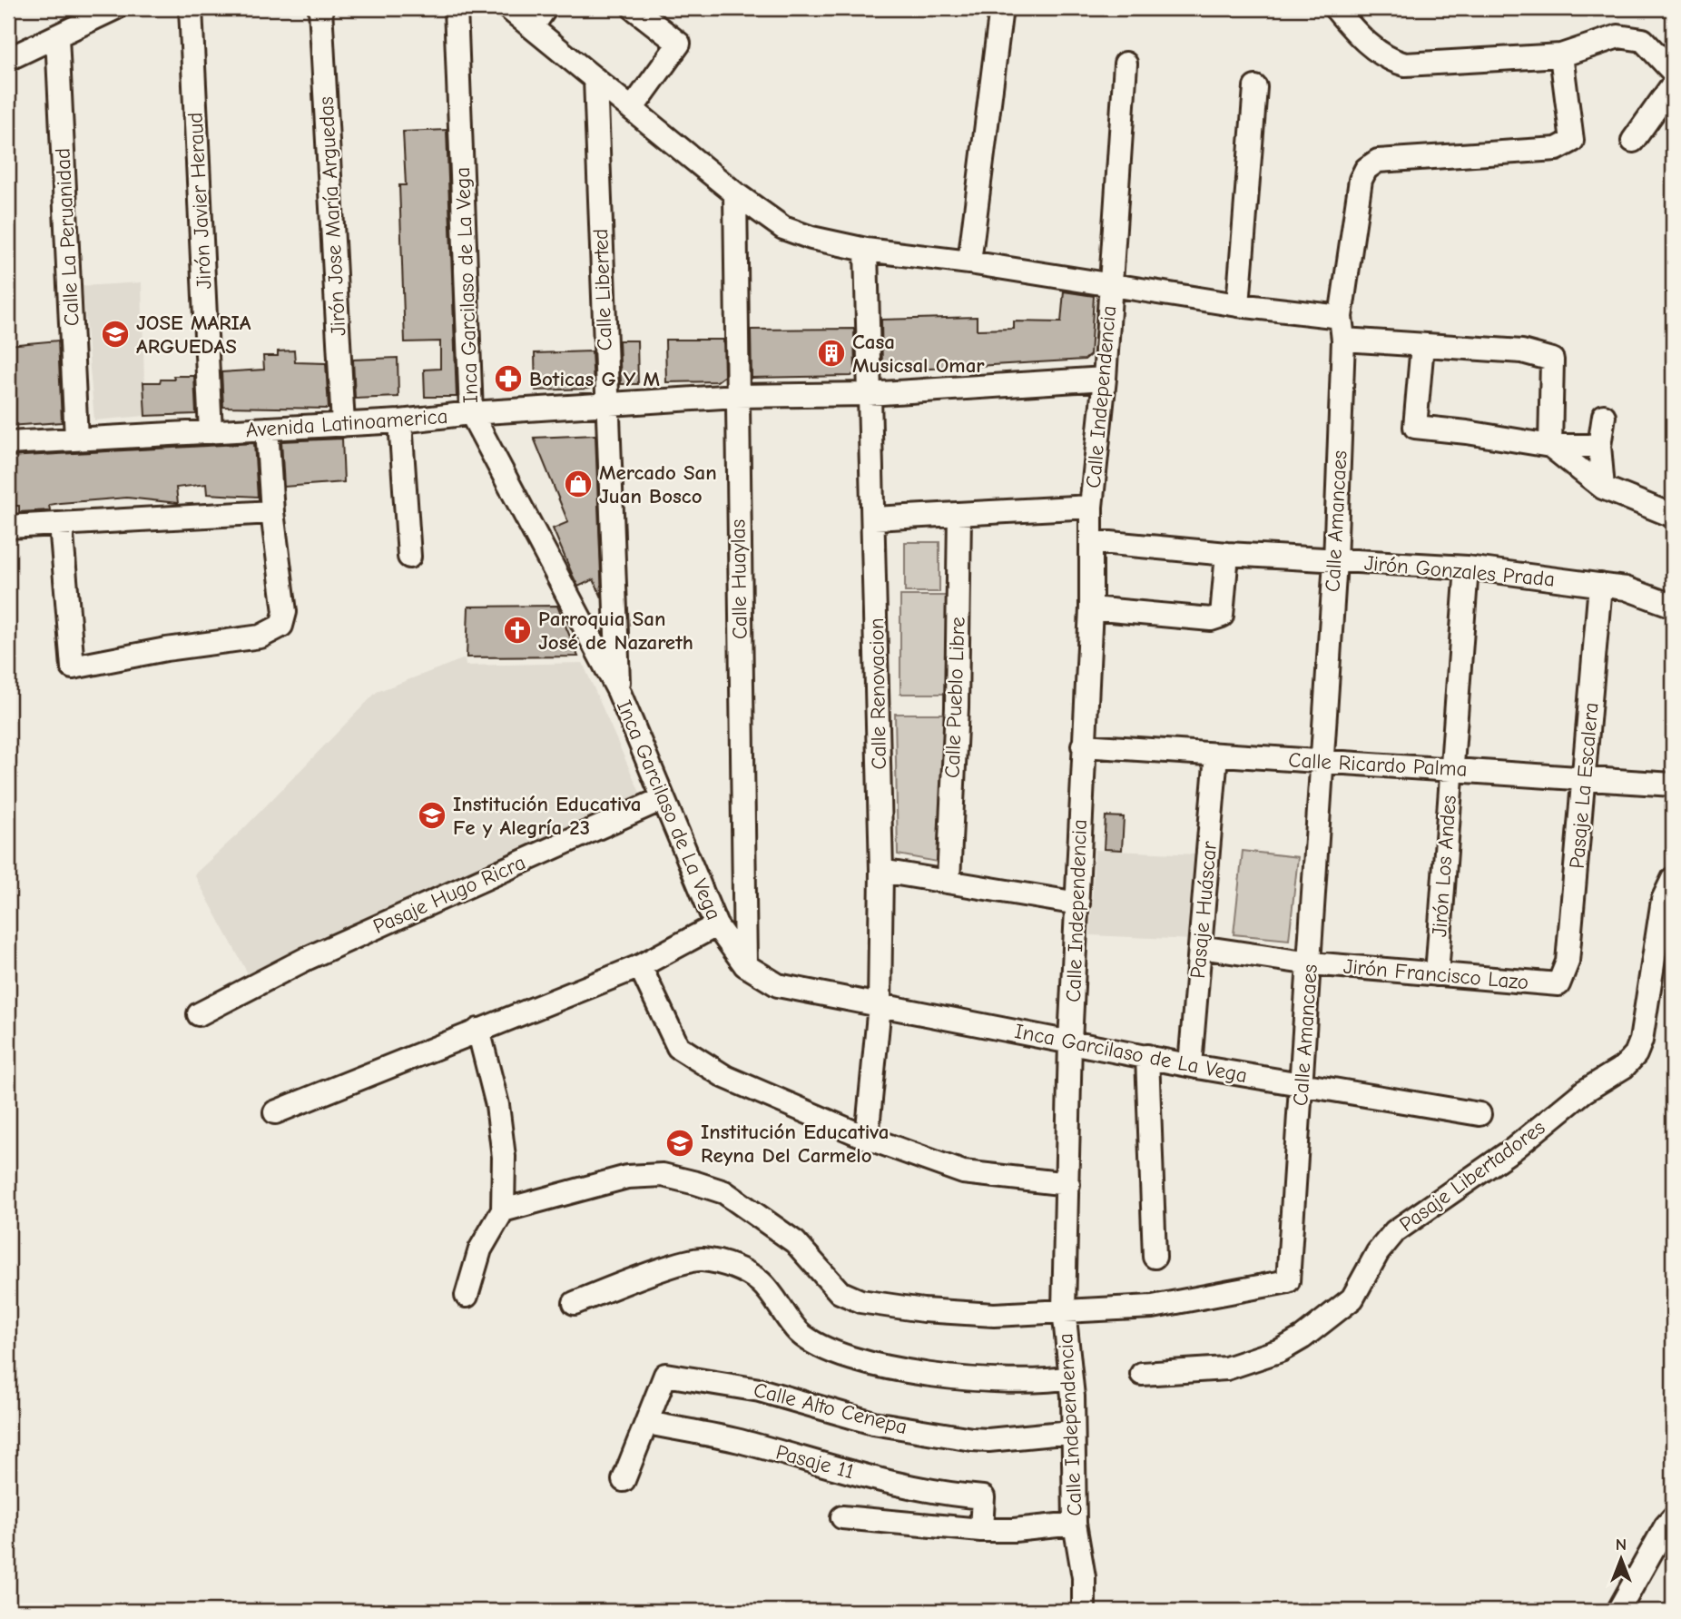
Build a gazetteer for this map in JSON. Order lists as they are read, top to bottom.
{
  "streets": {
    "street": [
      "Jirón Javier Heraud",
      "Jirón Jose María Arguedas",
      "Calle La Peruanidad",
      "Inca Garcilaso de La Vega",
      "Calle Liberted",
      "Calle Independencia",
      "Avenida Latinoamerica",
      "Calle Amancaes",
      "Jirón Gonzales Prada",
      "Calle Huaylas",
      "Calle Renovacion",
      "Calle Pueblo Libre",
      "Calle Ricardo Palma",
      "Pasaje La Escalera",
      "Jirón Los Andes",
      "Pasaje Hugo Ricra",
      "Pasaje Huáscar",
      "Jirón Francisco Lazo",
      "Pasaje Libertadores",
      "Calle Alto Cenepa",
      "Pasaje 11"
    ]
  },
  "crossings": [
    ["Jirón Javier Heraud", "Avenida Latinoamerica"],
    ["Jirón Jose María Arguedas", "Avenida Latinoamerica"],
    ["Calle La Peruanidad", "Avenida Latinoamerica"],
    ["Inca Garcilaso de La Vega", "Calle Liberted"],
    ["Inca Garcilaso de La Vega", "Calle Independencia"],
    ["Inca Garcilaso de La Vega", "Avenida Latinoamerica"],
    ["Inca Garcilaso de La Vega", "Calle Amancaes"],
    ["Inca Garcilaso de La Vega", "Calle Huaylas"],
    ["Inca Garcilaso de La Vega", "Calle Renovacion"],
    ["Inca Garcilaso de La Vega", "Pasaje Hugo Ricra"],
    ["Inca Garcilaso de La Vega", "Pasaje Huáscar"],
    ["Calle Liberted", "Avenida Latinoamerica"],
    ["Calle Independencia", "Avenida Latinoamerica"],
    ["Calle Independencia", "Calle Amancaes"],
    ["Calle Independencia", "Jirón Gonzales Prada"],
    ["Calle Independencia", "Calle Ricardo Palma"],
    ["Calle Independencia", "Calle Alto Cenepa"],
    ["Avenida Latinoamerica", "Calle Huaylas"],
    ["Avenida Latinoamerica", "Calle Renovacion"],
    ["Calle Amancaes", "Jirón Gonzales Prada"],
    ["Calle Amancaes", "Calle Ricardo Palma"],
    ["Calle Amancaes", "Jirón Francisco Lazo"],
    ["Jirón Gonzales Prada", "Pasaje La Escalera"],
    ["Jirón Gonzales Prada", "Jirón Los Andes"],
    ["Calle Ricardo Palma", "Pasaje La Escalera"],
    ["Calle Ricardo Palma", "Jirón Los Andes"],
    ["Calle Ricardo Palma", "Pasaje Huáscar"],
    ["Pasaje La Escalera", "Jirón Francisco Lazo"],
    ["Jirón Los Andes", "Jirón Francisco Lazo"],
    ["Pasaje Huáscar", "Jirón Francisco Lazo"],
    ["Calle Alto Cenepa", "Pasaje 11"]
  ],
  "places": {
    "school or university": ["JOSE MARIA ARGUEDAS", "Institución Educativa Fe y Alegría 23", "Institución Educativa Reyna Del Carmelo"],
    "building": ["Casa Musicsal Omar"],
    "pharmacy": ["Boticas G Y M"],
    "shop": ["Mercado San Juan Bosco"],
    "church": ["Parroquia San José de Nazareth"]
  },
  "north": "top"
}
